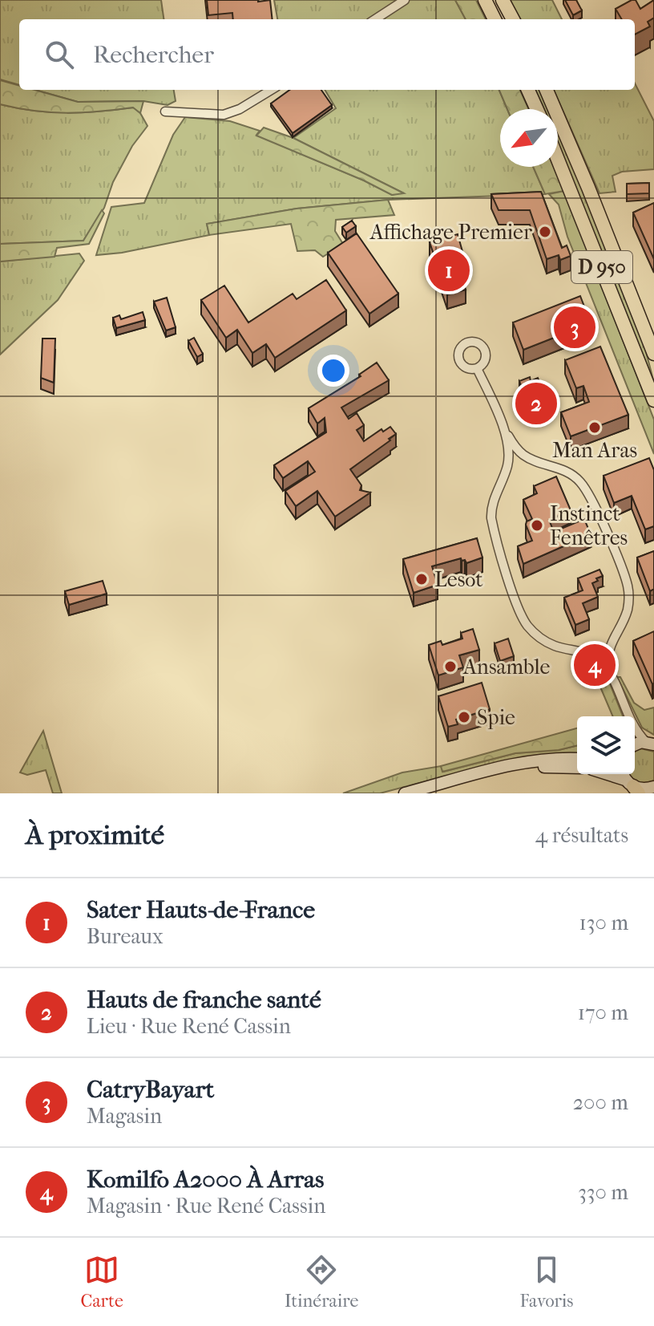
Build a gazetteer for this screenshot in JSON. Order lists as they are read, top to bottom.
{
  "streets": {
    "highway": ["D 950"]
  },
  "places": [
    "Affichage Premier",
    "Man Aras",
    "Instinct Fenêtres",
    "Lesot",
    "Ansamble",
    "Spie"
  ],
  "north": "bottom left",
  "page": {
    "search": "Rechercher",
    "pins": [
      "1",
      "3",
      "2",
      "4"
    ],
    "heading": ["À proximité", "4 résultats"],
    "list": [
      {
        "mark": "1",
        "name": "Sater Hauts-de-France",
        "note": "Bureaux",
        "value": "130 m"
      },
      {
        "mark": "2",
        "name": "Hauts de franche santé",
        "note": "Lieu · Rue René Cassin",
        "value": "170 m"
      },
      {
        "mark": "3",
        "name": "CatryBayart",
        "note": "Magasin",
        "value": "200 m"
      },
      {
        "mark": "4",
        "name": "Komilfo A2000 À Arras",
        "note": "Magasin · Rue René Cassin",
        "value": "330 m"
      }
    ],
    "nav": ["Carte", "Itinéraire", "Favoris"]
  }
}
